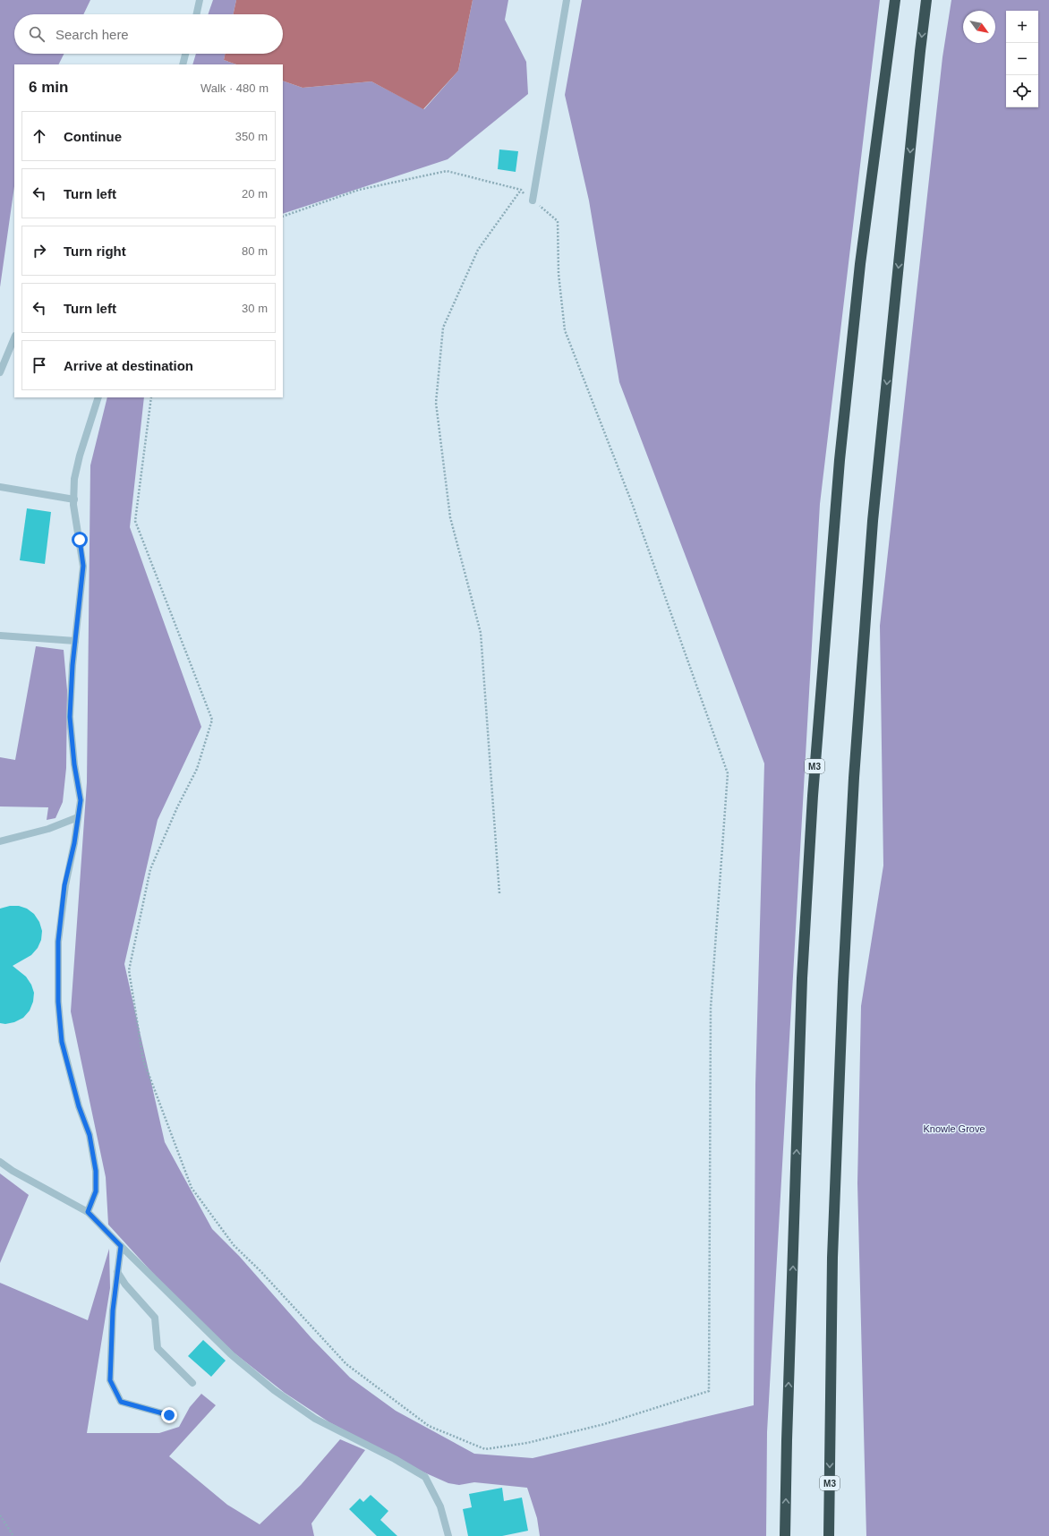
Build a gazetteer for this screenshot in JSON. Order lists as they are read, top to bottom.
{
  "streets": {
    "highway": ["M3"]
  },
  "parks": ["Knowle Grove"],
  "north": "bottom right",
  "page": {
    "map_buttons": ["+", "−"],
    "search": "Search here",
    "heading": ["6 min", "Walk · 480 m"],
    "list": [
      ["Continue", "350 m"],
      ["Turn left", "20 m"],
      ["Turn right", "80 m"],
      ["Turn left", "30 m"],
      "Arrive at destination"
    ]
  }
}
